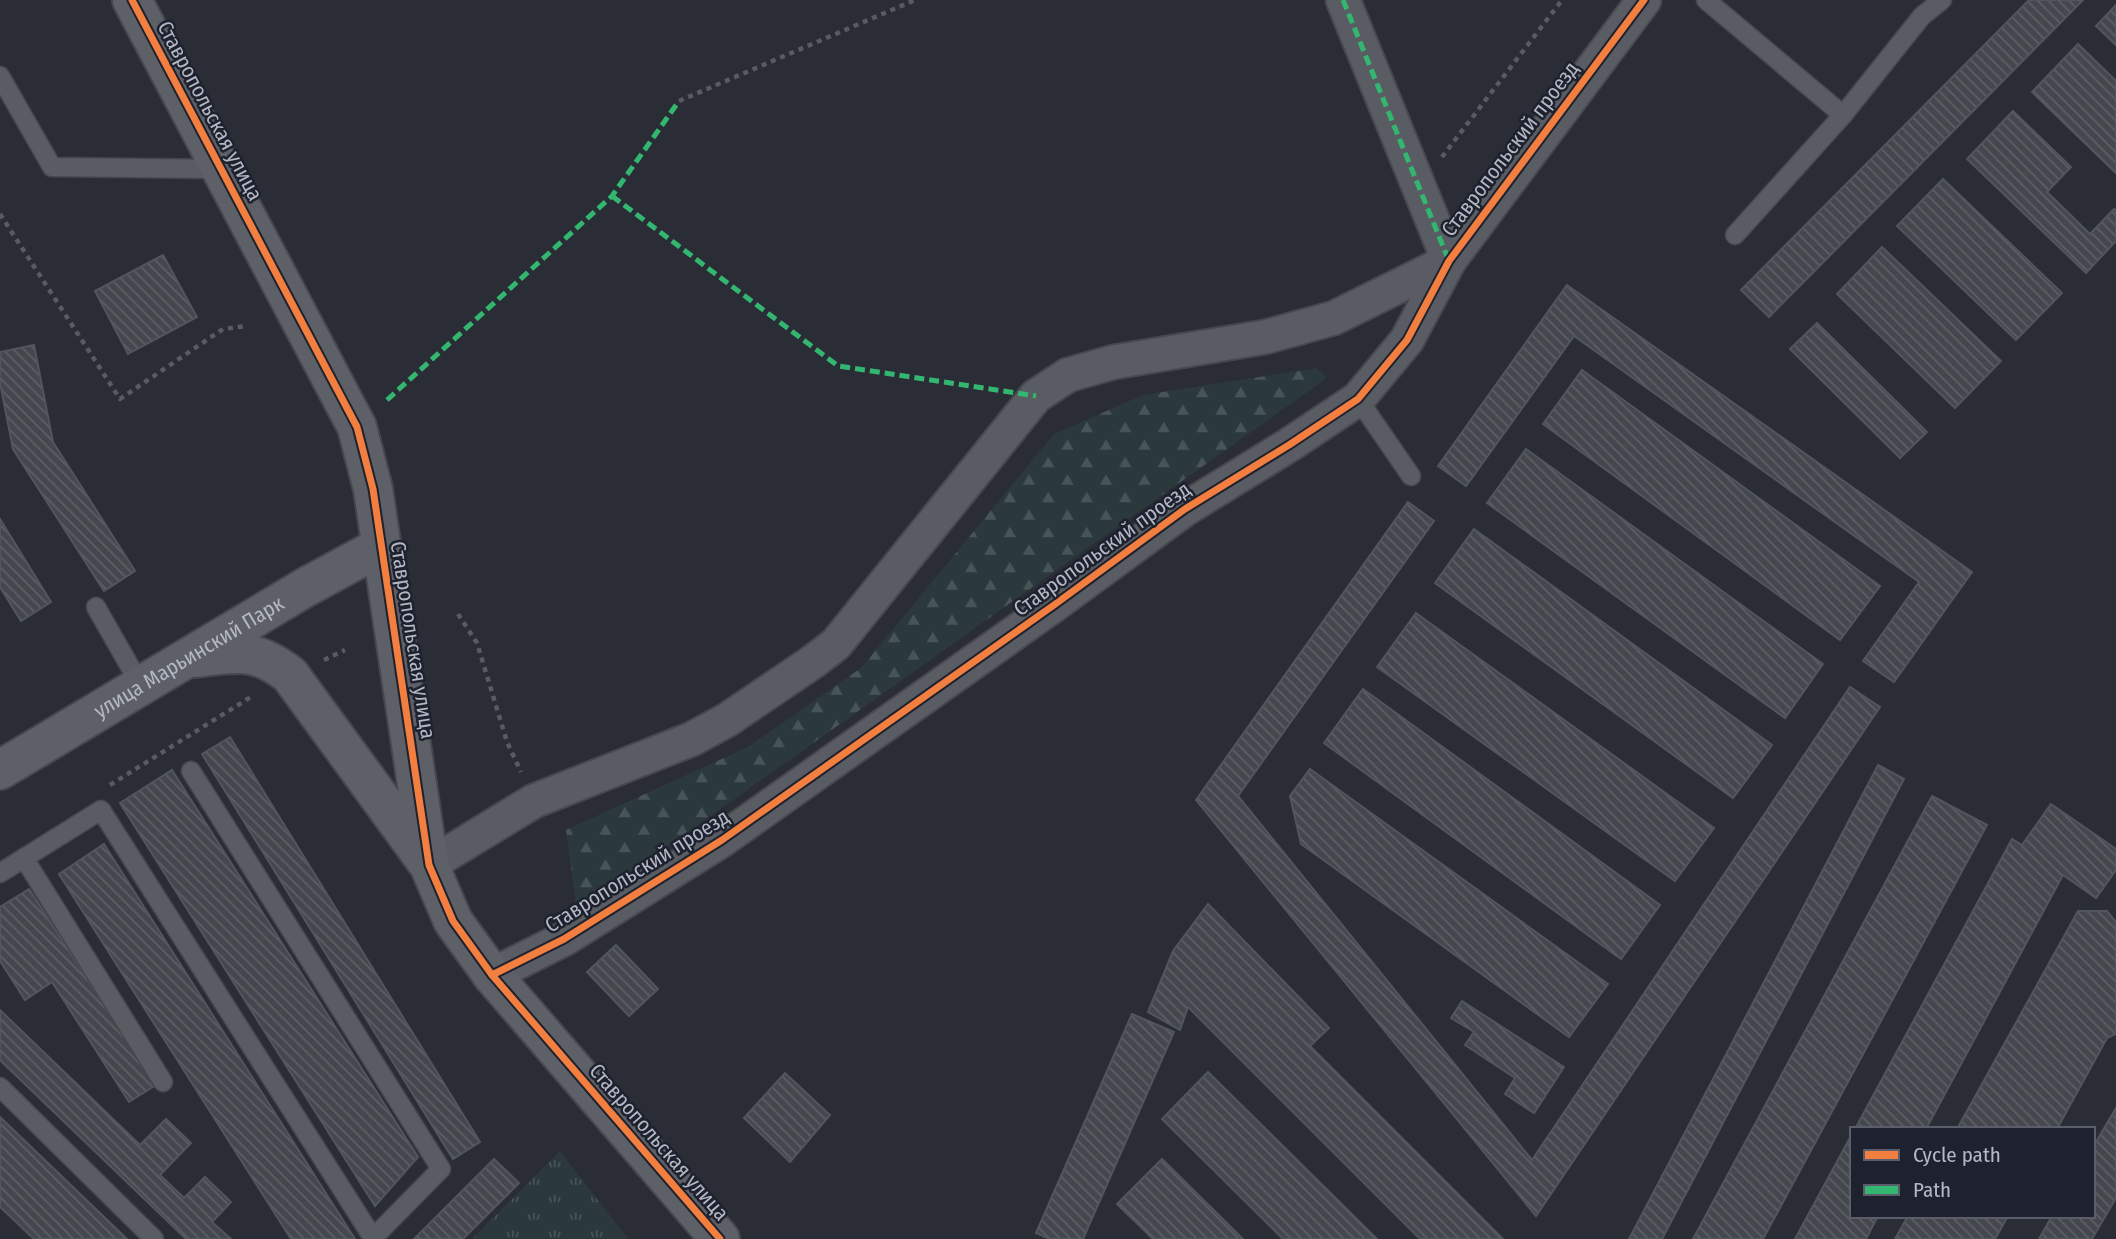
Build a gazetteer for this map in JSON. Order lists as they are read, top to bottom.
{
  "streets": {
    "street": ["Ставропольская улица", "Ставропольский проезд", "улица Марьинский Парк"]
  },
  "crossings": [
    ["Ставропольская улица", "Ставропольский проезд"],
    ["Ставропольская улица", "улица Марьинский Парк"]
  ],
  "legend": ["Cycle path", "Path"]
}
